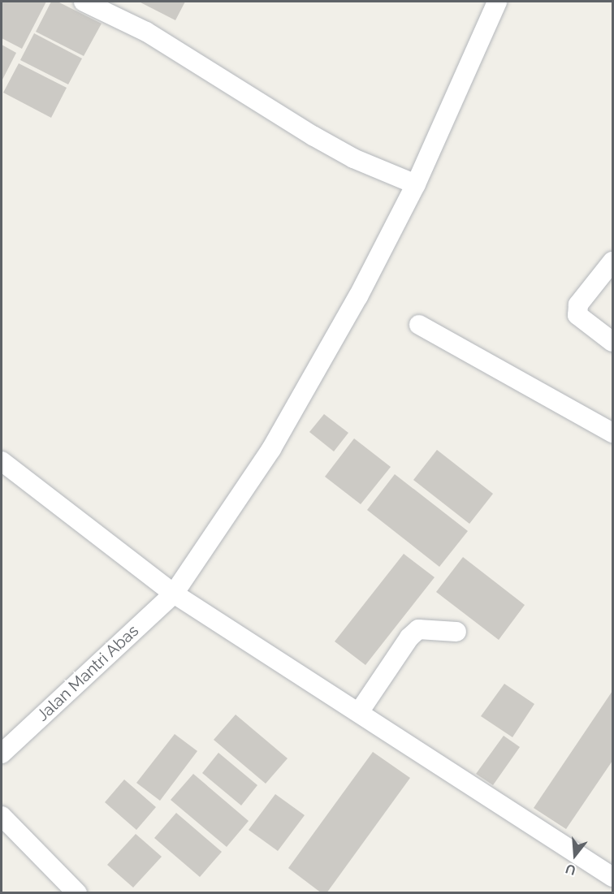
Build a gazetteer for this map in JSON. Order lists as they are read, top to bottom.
{
  "streets": {
    "street": ["Jalan Mantri Abas"]
  },
  "north": "bottom"
}
